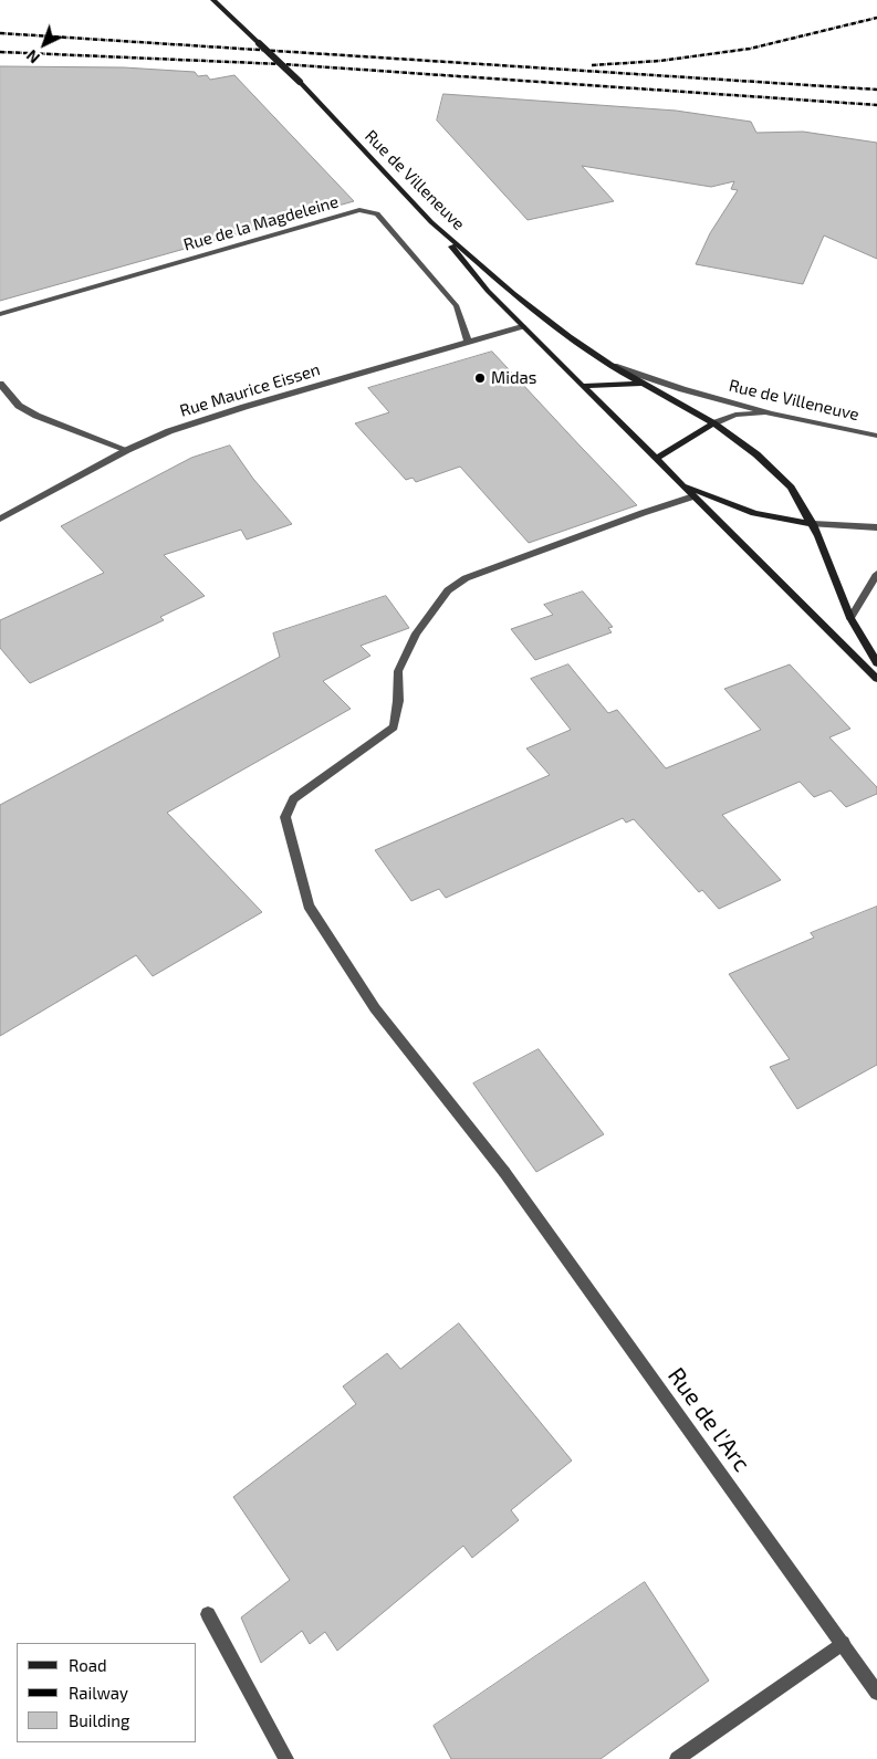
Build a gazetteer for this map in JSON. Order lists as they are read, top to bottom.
{
  "streets": {
    "main road": ["Rue de Villeneuve"],
    "street": ["Rue de la Magdeleine", "Rue Maurice Eissen", "Rue de l'Arc"]
  },
  "crossings": [
    ["Rue de la Magdeleine", "Rue Maurice Eissen"]
  ],
  "places": ["Midas"],
  "legend": ["Road", "Railway", "Building"],
  "north": "bottom left"
}
